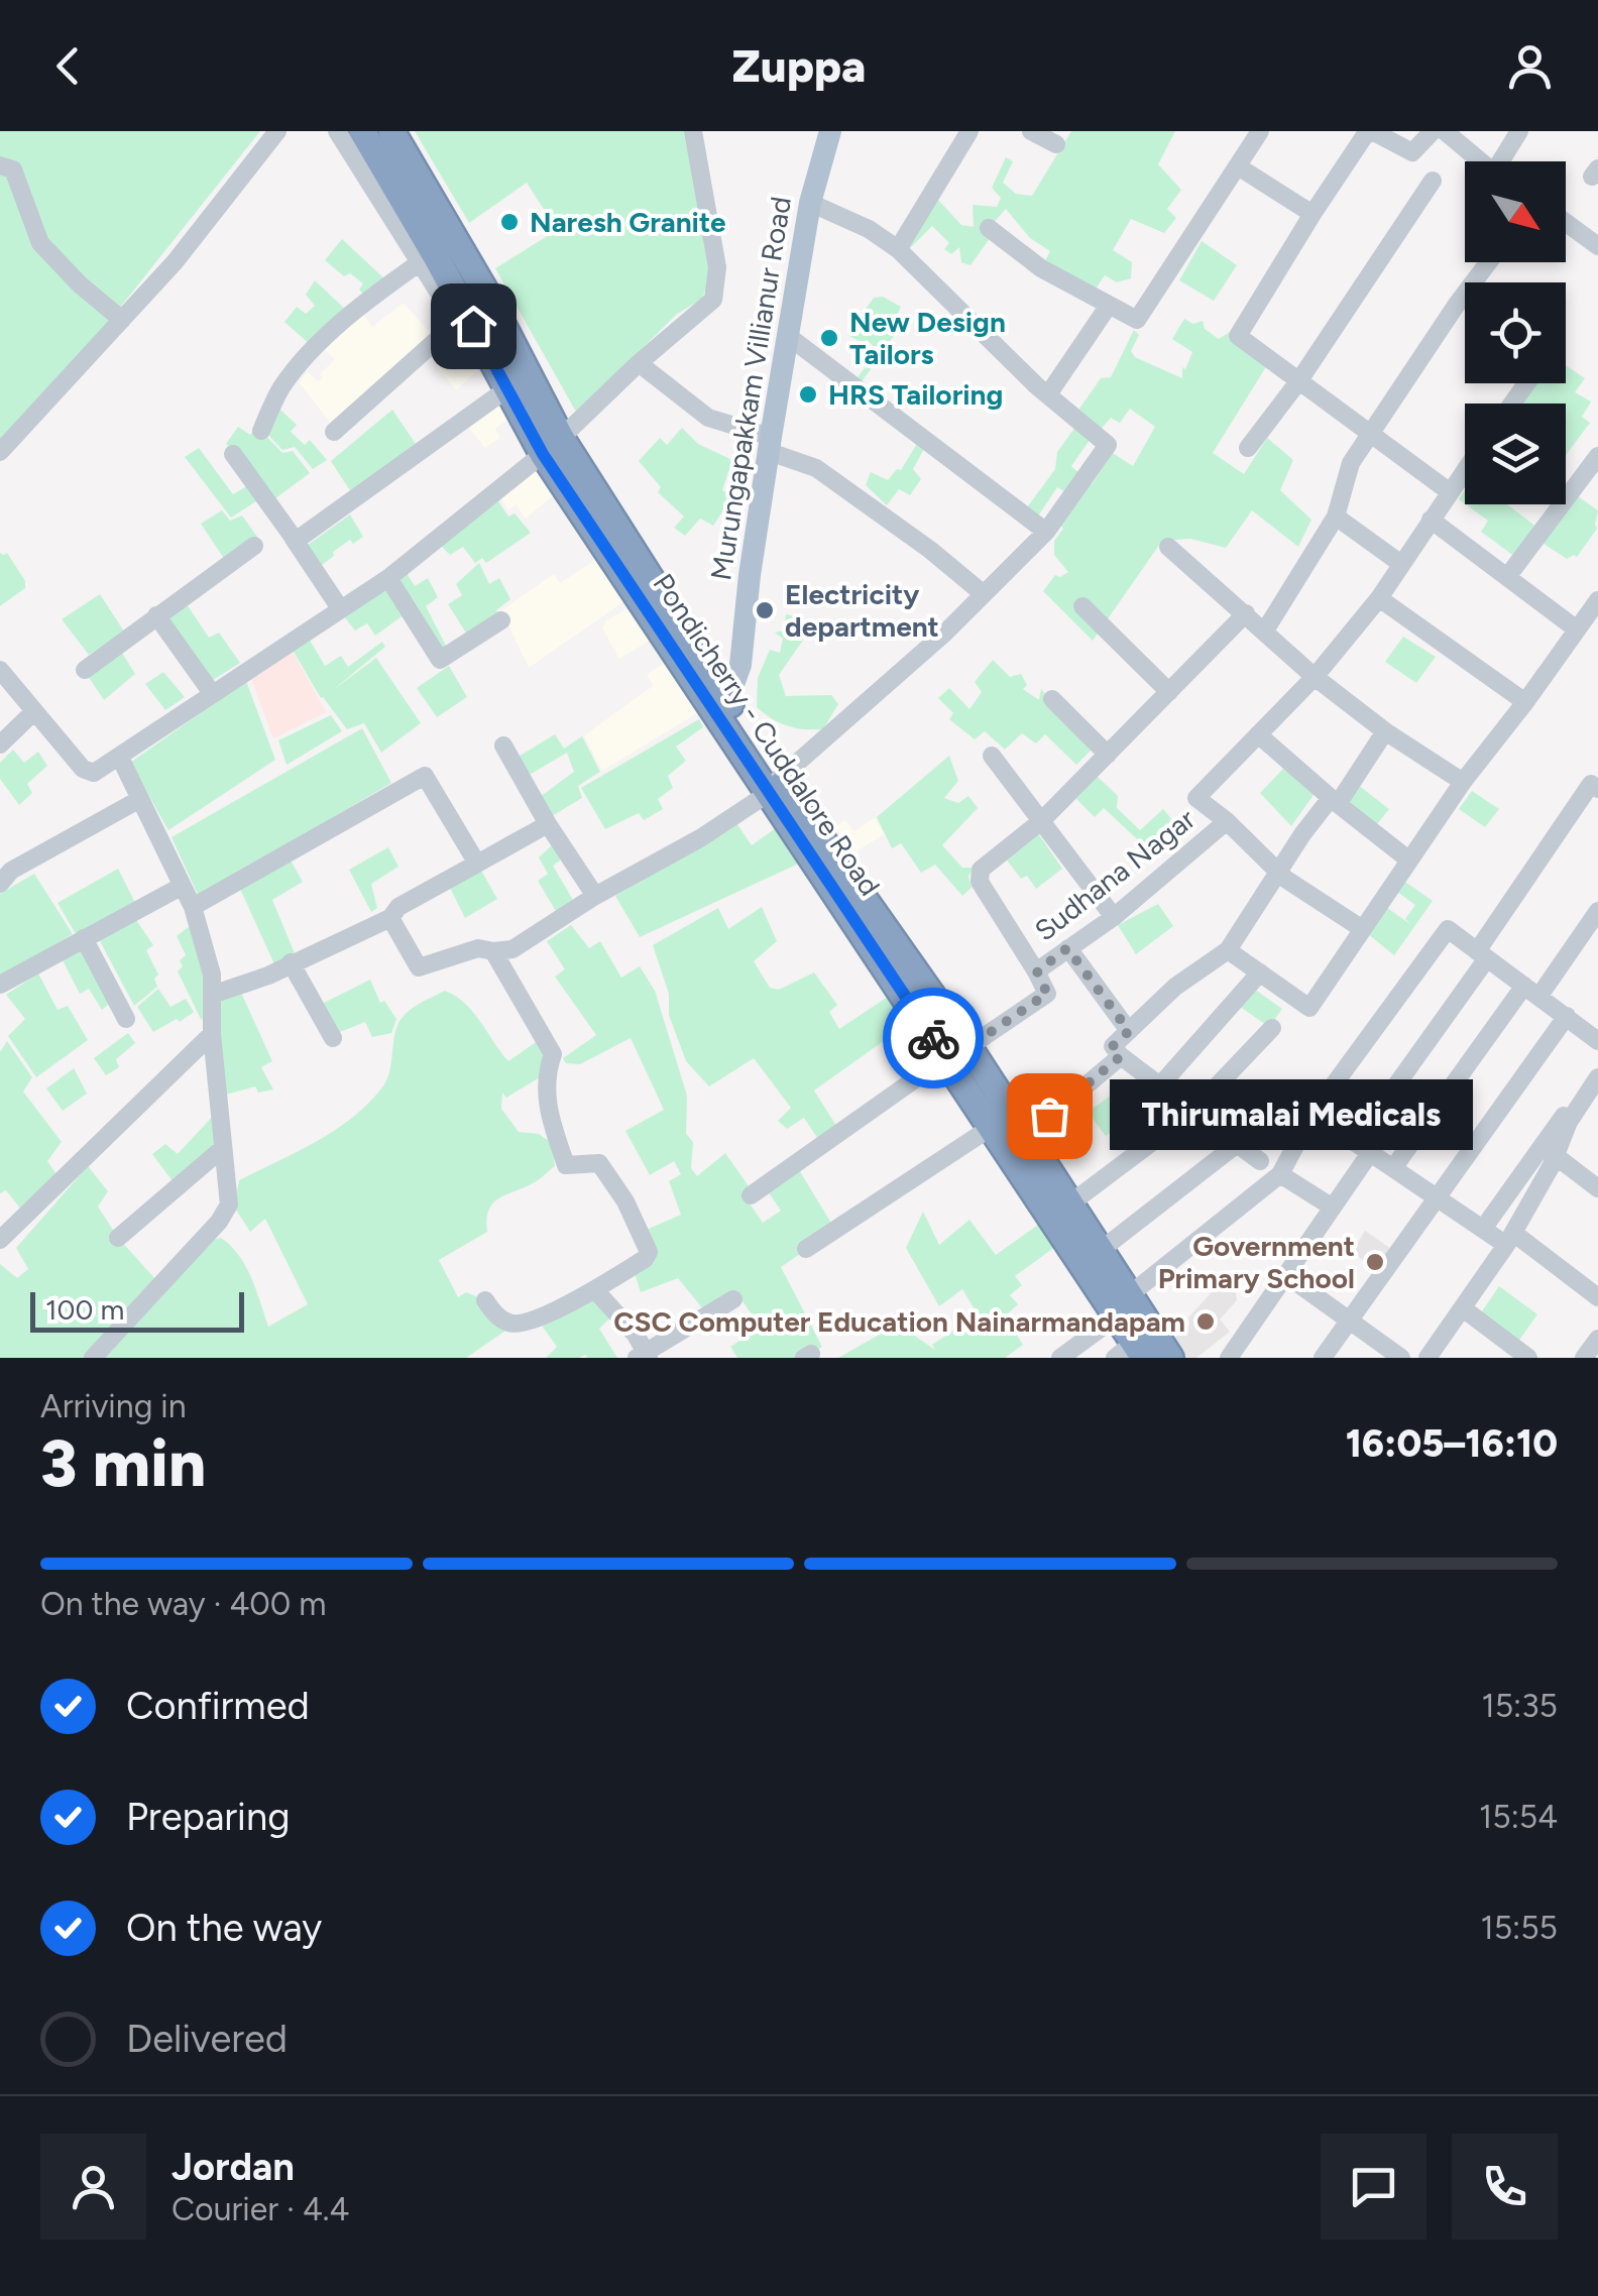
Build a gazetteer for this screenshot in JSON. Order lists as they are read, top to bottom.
{
  "streets": {
    "highway": ["Pondicherry - Cuddalore Road"],
    "main road": ["Murungapakkam Villianur Road"],
    "street": ["Sudhana Nagar"]
  },
  "crossings": [
    ["Murungapakkam Villianur Road", "Pondicherry - Cuddalore Road"],
    ["Pondicherry - Cuddalore Road", "Sudhana Nagar"]
  ],
  "places": [
    "Naresh Granite",
    "New Design Tailors",
    "HRS Tailoring",
    "Electricity department",
    "Thirumalai Medicals",
    "Government Primary School",
    "CSC Computer Education Nainarmandapam"
  ],
  "scale_bar": "100 m",
  "north": "bottom right",
  "page": {
    "header": "Zuppa",
    "bubble": "Thirumalai Medicals",
    "scale": "100 m",
    "heading": ["3 min", "Arriving in", "16:05–16:10"],
    "panel": ["Jordan", "Courier · 4.4"],
    "bar": "On the way · 400 m",
    "list": [
      ["Confirmed", "15:35"],
      ["Preparing", "15:54"],
      ["On the way", "15:55"],
      "Delivered"
    ]
  }
}
